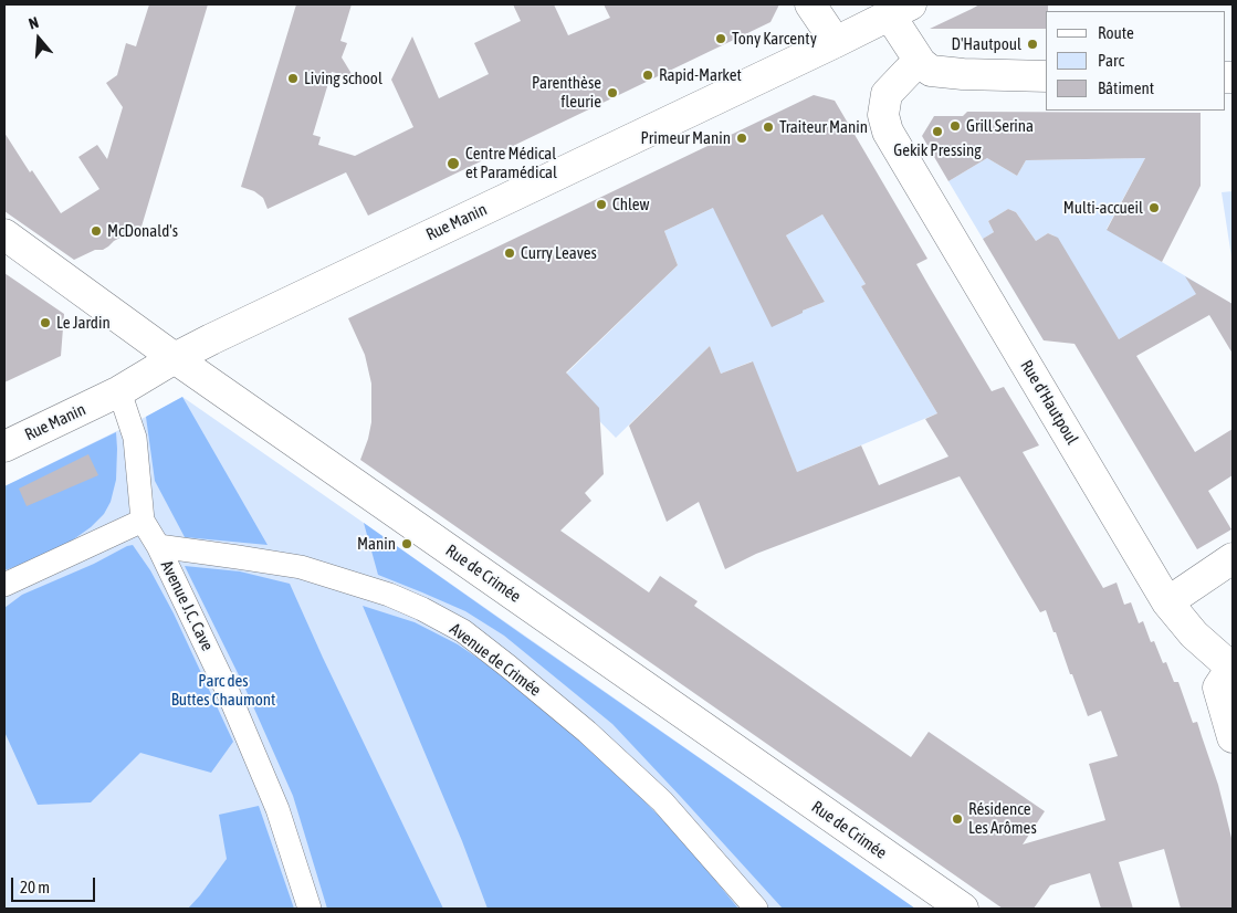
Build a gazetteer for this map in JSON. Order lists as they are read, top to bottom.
{
  "streets": {
    "street": [
      "Rue Manin",
      "Rue d'Hautpoul",
      "Rue de Crimée",
      "Avenue J.C. Cave",
      "Avenue de Crimée"
    ]
  },
  "crossings": [
    ["Rue Manin", "Rue de Crimée"],
    ["Rue Manin", "Avenue J.C. Cave"],
    ["Avenue J.C. Cave", "Avenue de Crimée"]
  ],
  "parks": ["Parc des Buttes Chaumont"],
  "places": [
    "Tony Karcenty",
    "D'Hautpoul",
    "Rapid-Market",
    "Living school",
    "Parenthèse fleurie",
    "Grill Serina",
    "Traiteur Manin",
    "Gekik Pressing",
    "Primeur Manin",
    "Centre Médical et Paramédical",
    "Chlew",
    "Multi-accueil",
    "McDonald's",
    "Curry Leaves",
    "Le Jardin",
    "Manin",
    "Résidence Les Arômes"
  ],
  "legend": ["Route", "Parc", "Bâtiment"],
  "scale_bar": "20 m",
  "north": "top"
}
